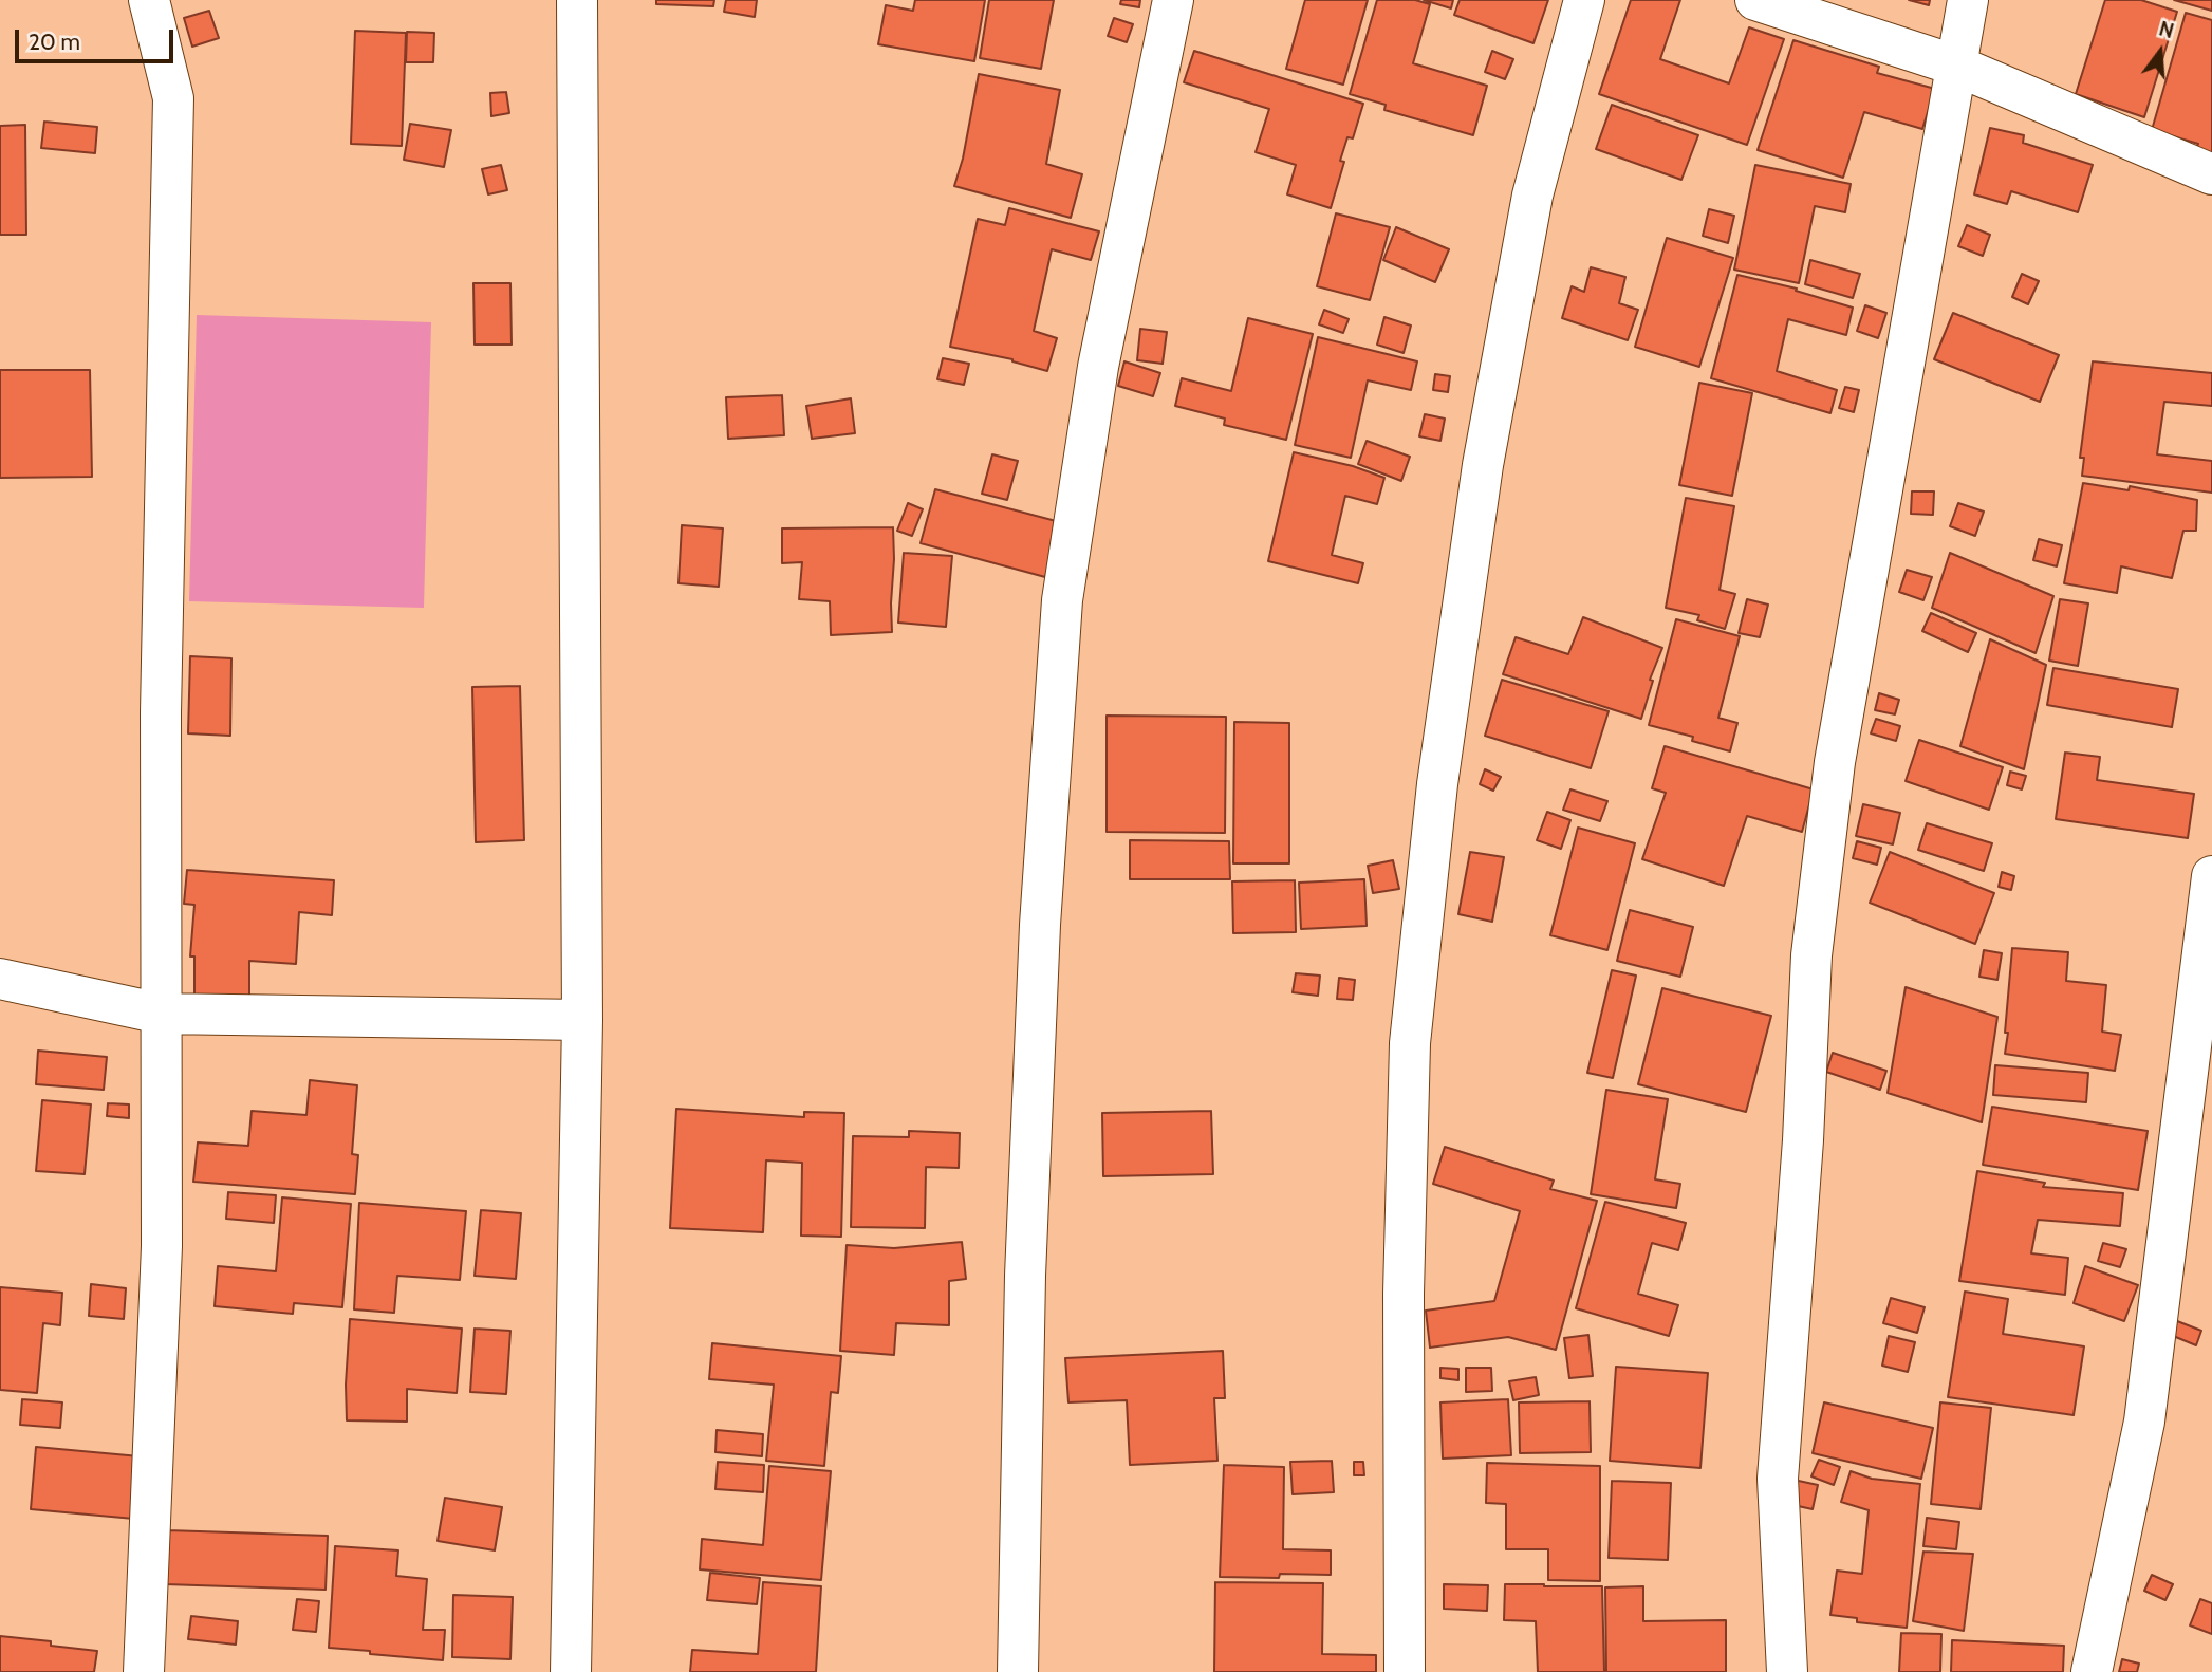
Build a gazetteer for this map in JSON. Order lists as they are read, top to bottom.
{
  "scale_bar": "20 m",
  "north": "top"
}
